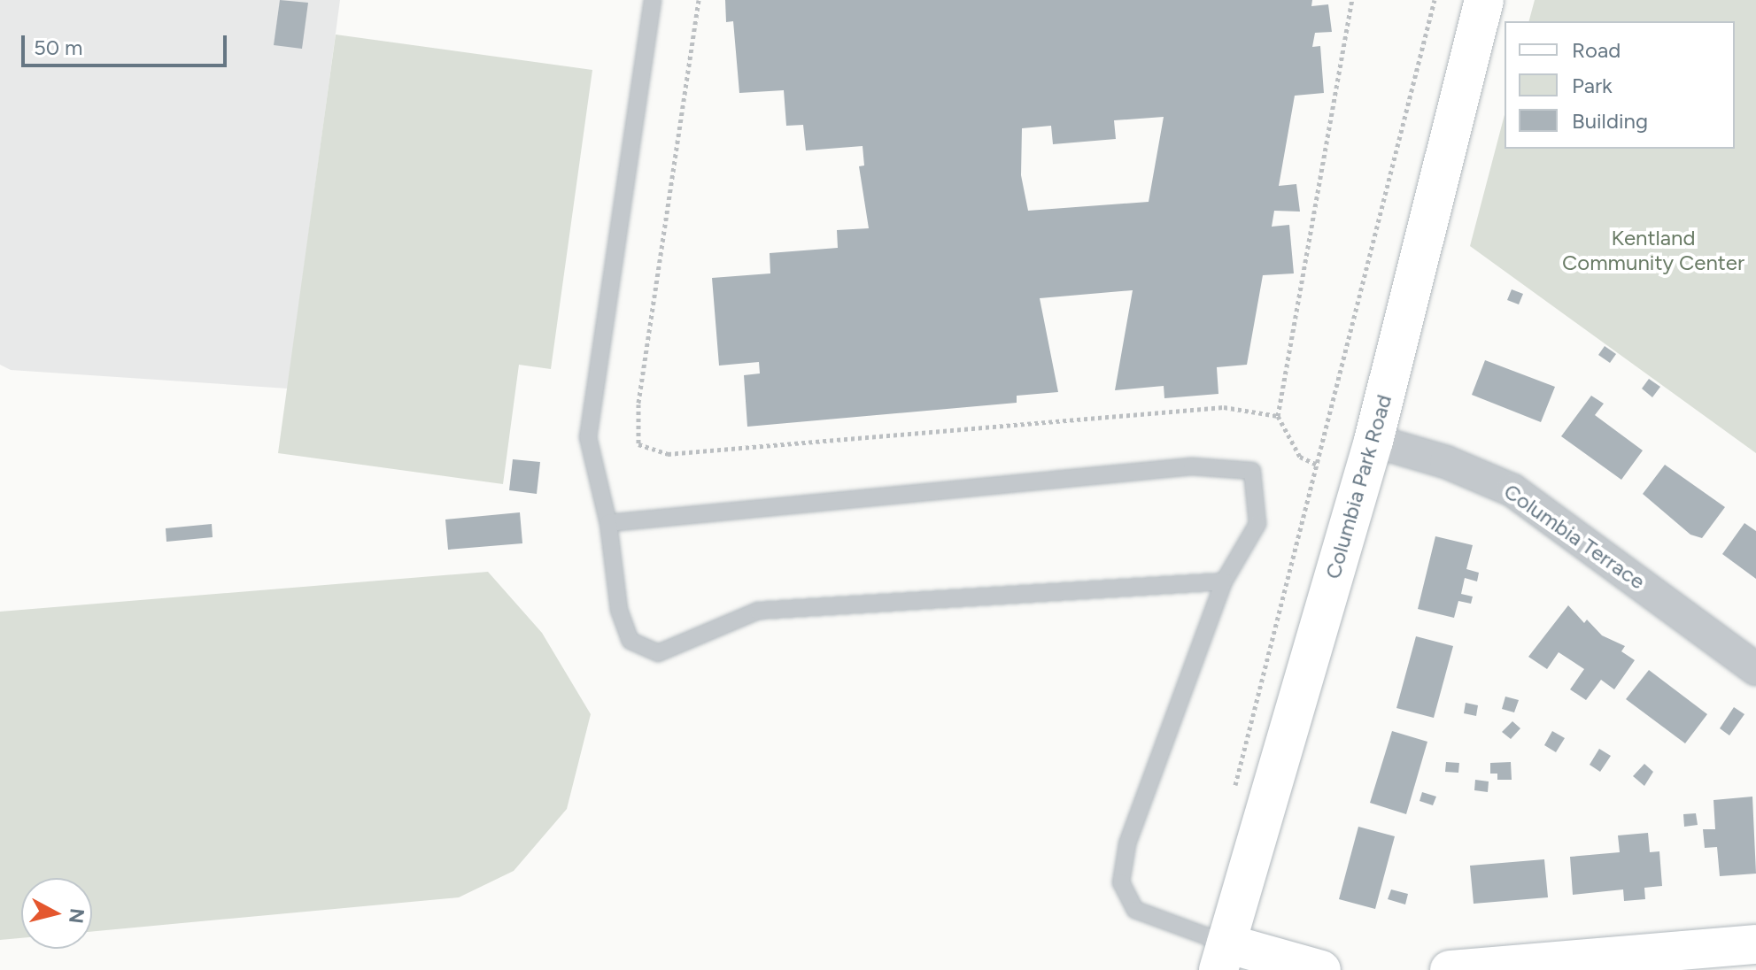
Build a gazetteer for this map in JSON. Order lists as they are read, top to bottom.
{
  "streets": {
    "street": ["Columbia Park Road", "Columbia Terrace"]
  },
  "crossings": [
    ["Columbia Park Road", "Columbia Terrace"]
  ],
  "parks": ["Kentland Community Center"],
  "legend": ["Road", "Park", "Building"],
  "scale_bar": "50 m",
  "north": "right"
}
